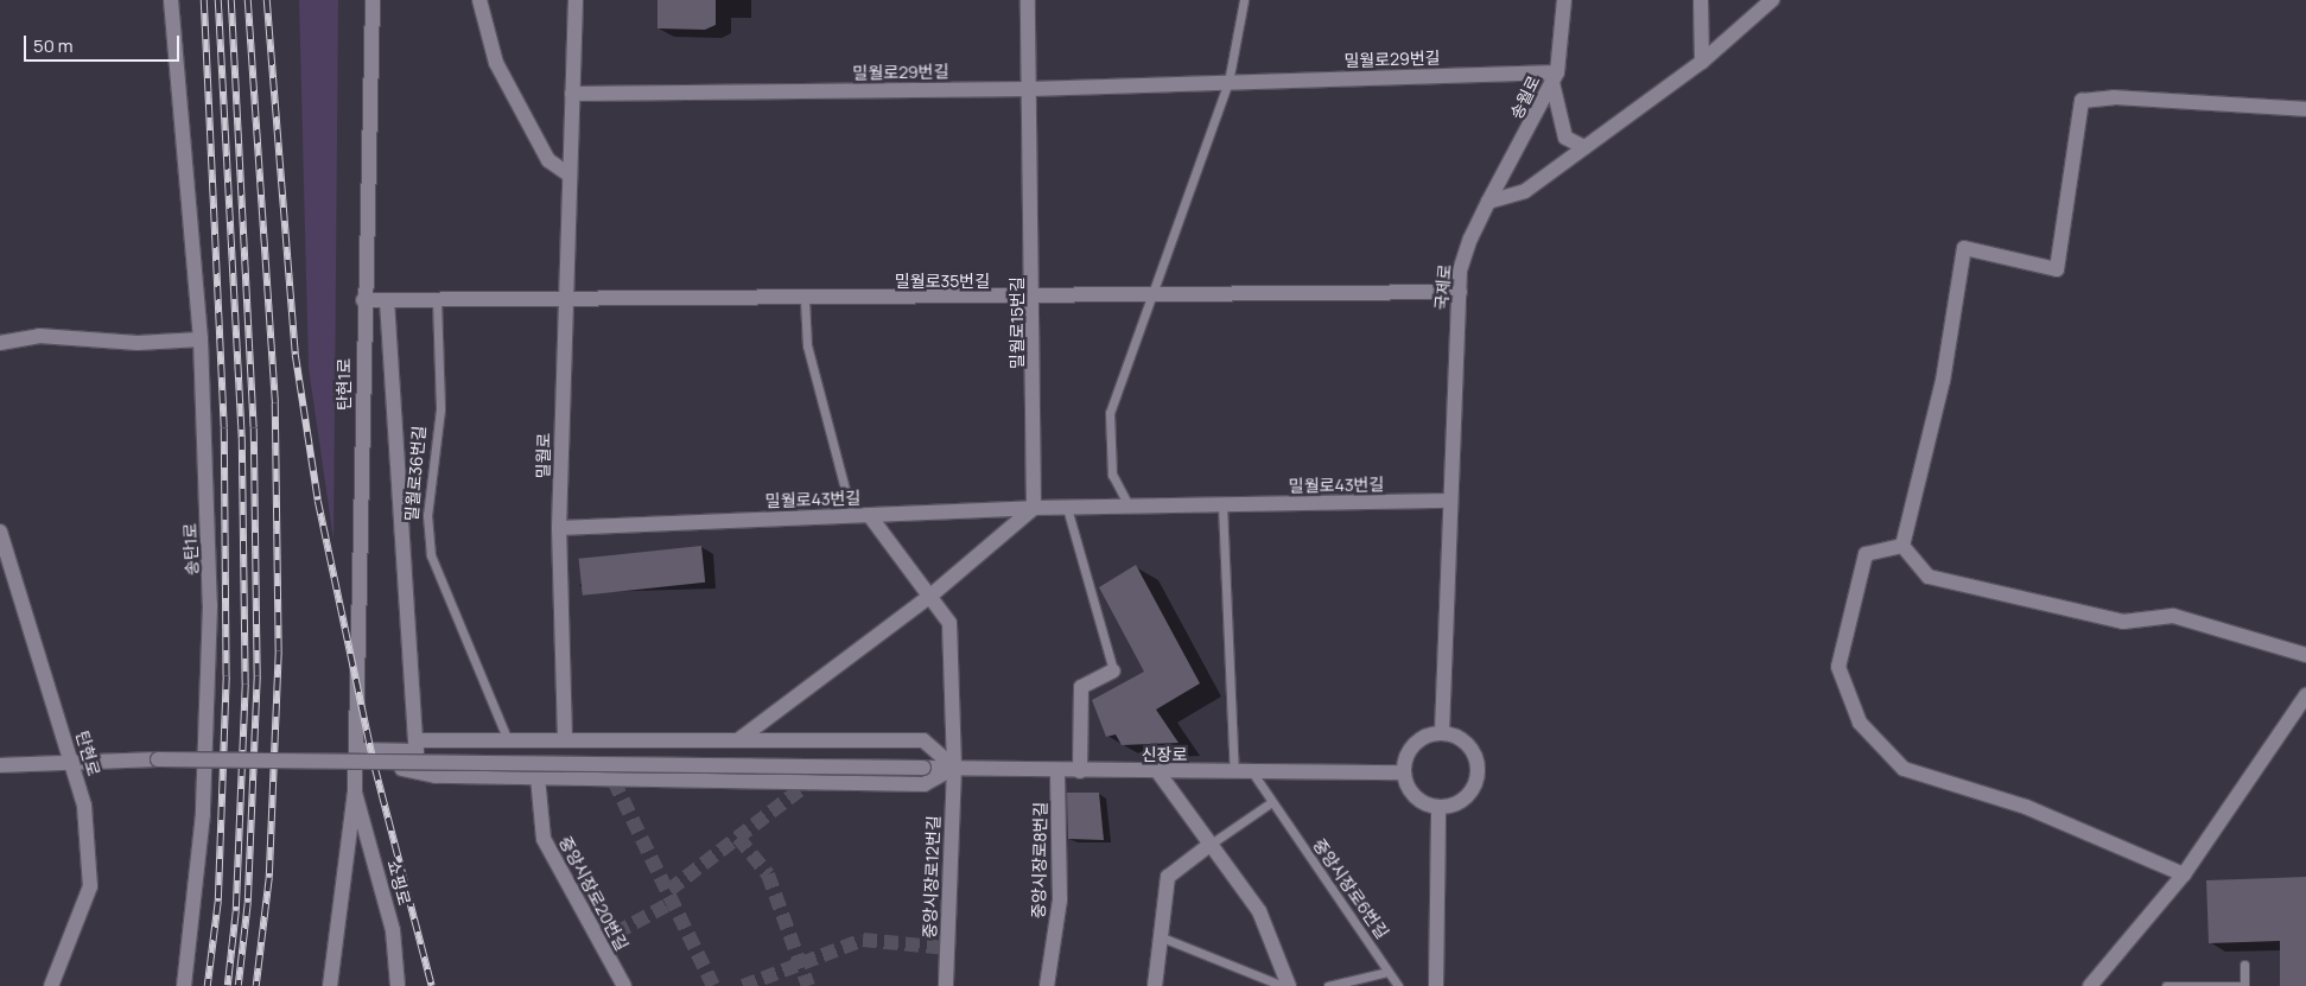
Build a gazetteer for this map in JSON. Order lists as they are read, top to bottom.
{
  "streets": {
    "street": [
      "밀월로29번길",
      "송월로",
      "밀월로35번길",
      "국제로",
      "밀월로15번길",
      "탄현1로",
      "밀월로",
      "밀월로43번길",
      "송탄1로",
      "탄현로",
      "신장로",
      "중앙시장로8번길",
      "중앙시장로12번길",
      "쇼핑로",
      "중앙시장로20번길"
    ],
    "lane": ["밀월로36번길", "중앙시장로6번길"]
  },
  "crossings": [
    ["밀월로29번길", "송월로"],
    ["밀월로29번길", "밀월로15번길"],
    ["밀월로29번길", "밀월로"],
    ["송월로", "국제로"],
    ["밀월로35번길", "국제로"],
    ["밀월로35번길", "밀월로15번길"],
    ["밀월로35번길", "밀월로"],
    ["국제로", "밀월로43번길"],
    ["국제로", "신장로"],
    ["밀월로15번길", "밀월로43번길"],
    ["탄현1로", "쇼핑로"],
    ["밀월로", "밀월로43번길"],
    ["탄현로", "신장로"],
    ["신장로", "중앙시장로8번길"],
    ["신장로", "중앙시장로12번길"],
    ["신장로", "중앙시장로6번길"]
  ],
  "scale_bar": "50 m"
}
